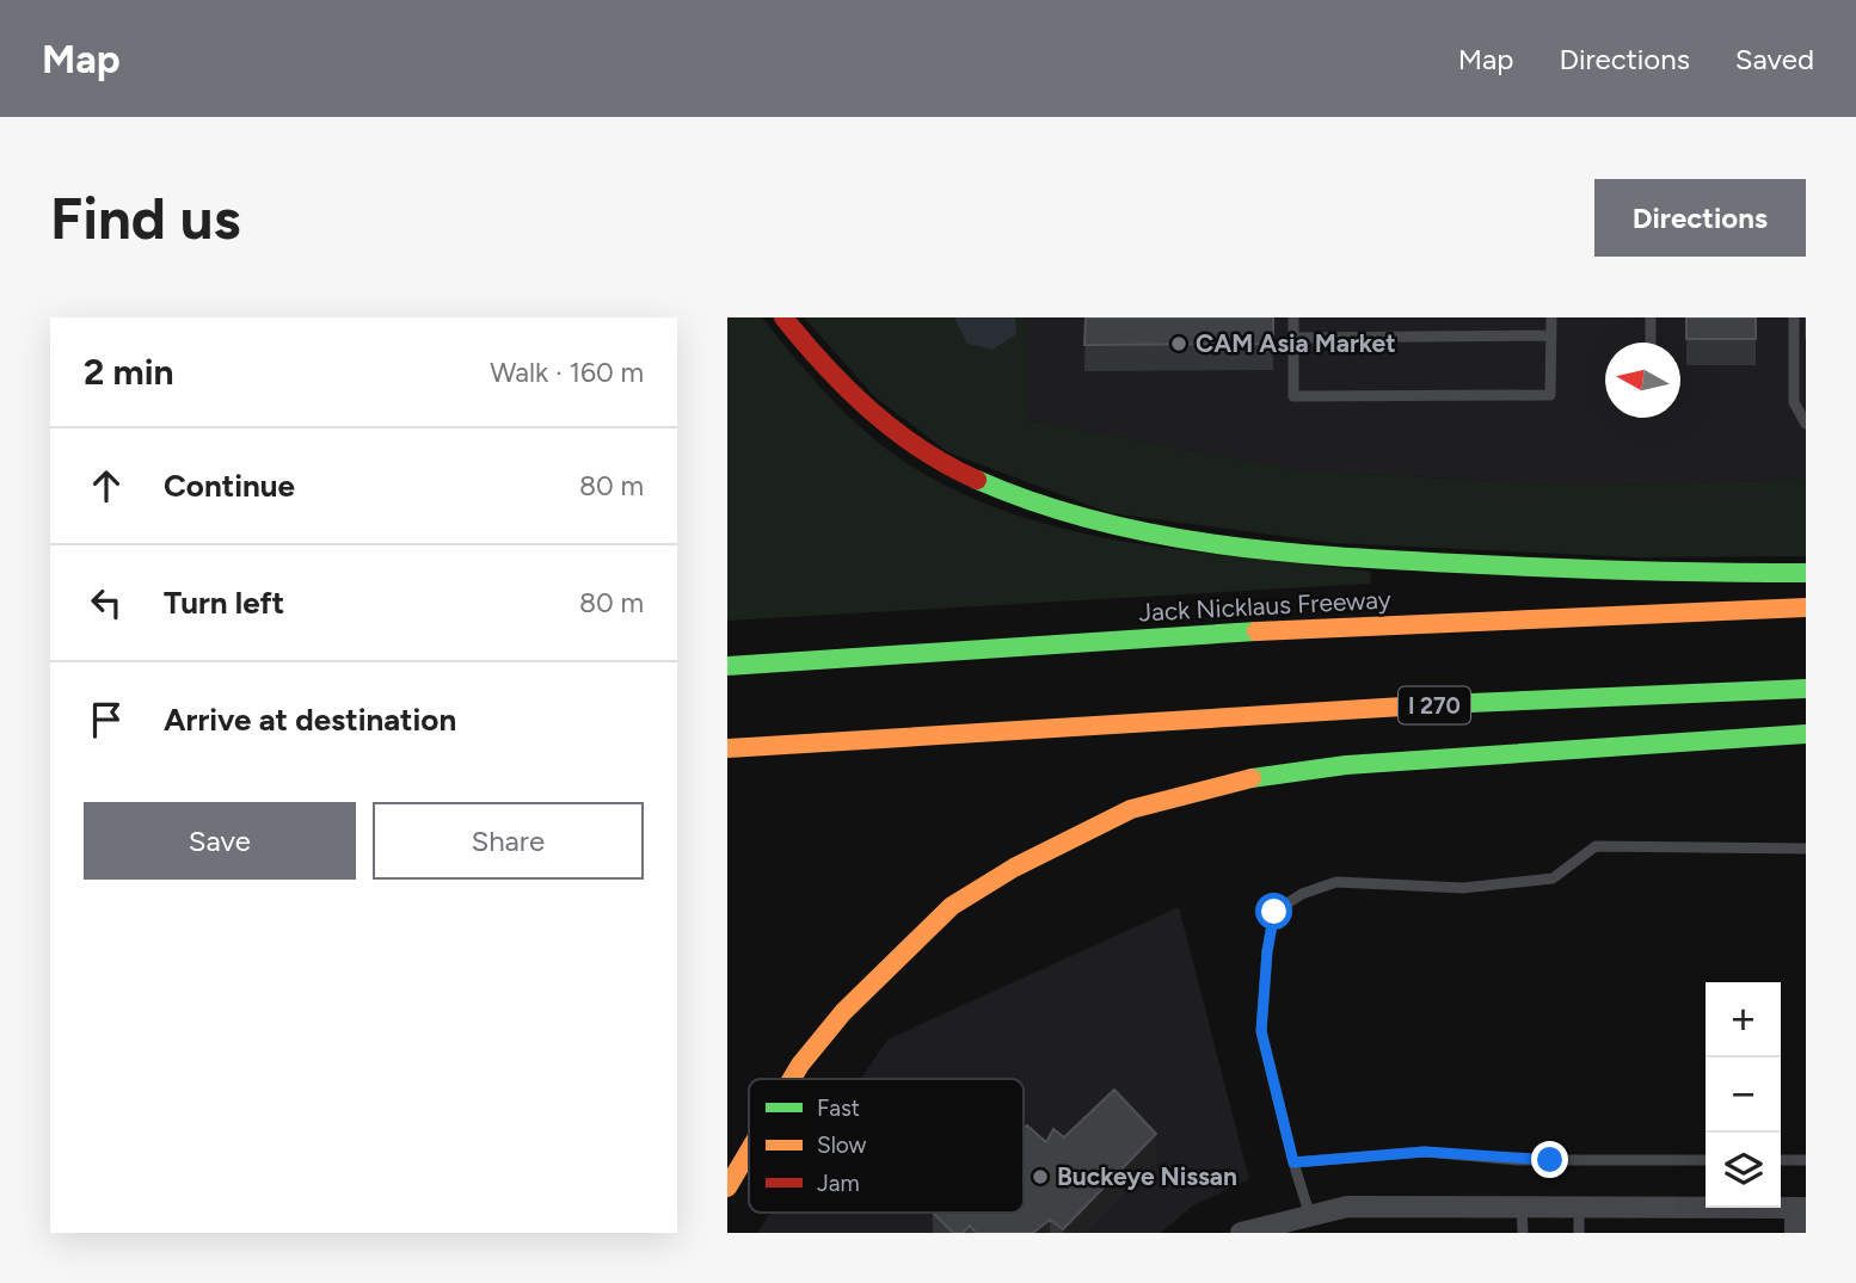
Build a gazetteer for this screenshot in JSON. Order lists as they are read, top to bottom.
{
  "streets": {
    "highway": ["Jack Nicklaus Freeway", "I 270"]
  },
  "places": ["CAM Asia Market", "Buckeye Nissan"],
  "legend": ["Fast", "Slow", "Jam"],
  "north": "left",
  "page": {
    "header": "Map",
    "nav": ["Map", "Directions", "Saved"],
    "buttons": [
      "Directions",
      ["Save", "Share"]
    ],
    "title": "Find us",
    "heading": ["2 min", "Walk · 160 m"],
    "list": [
      ["Continue", "80 m"],
      ["Turn left", "80 m"],
      "Arrive at destination"
    ],
    "map_buttons": ["+", "−"]
  }
}
